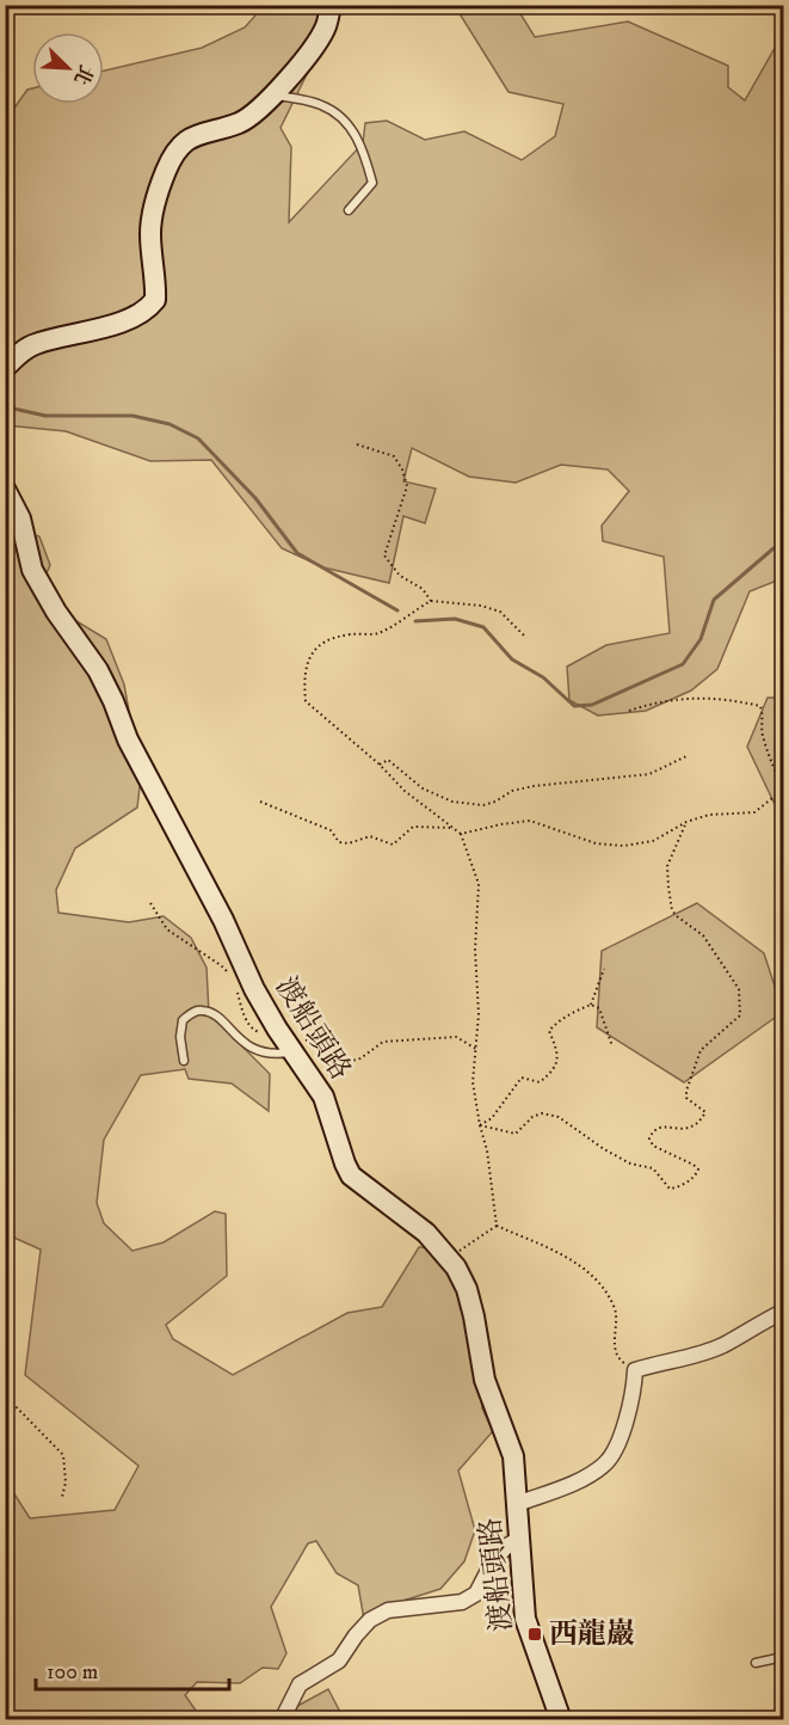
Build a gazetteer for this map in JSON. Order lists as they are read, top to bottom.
{
  "streets": {
    "street": ["渡船頭路"]
  },
  "places": {
    "transit": ["西龍巖"]
  },
  "scale_bar": "100 m",
  "north": "bottom right"
}
